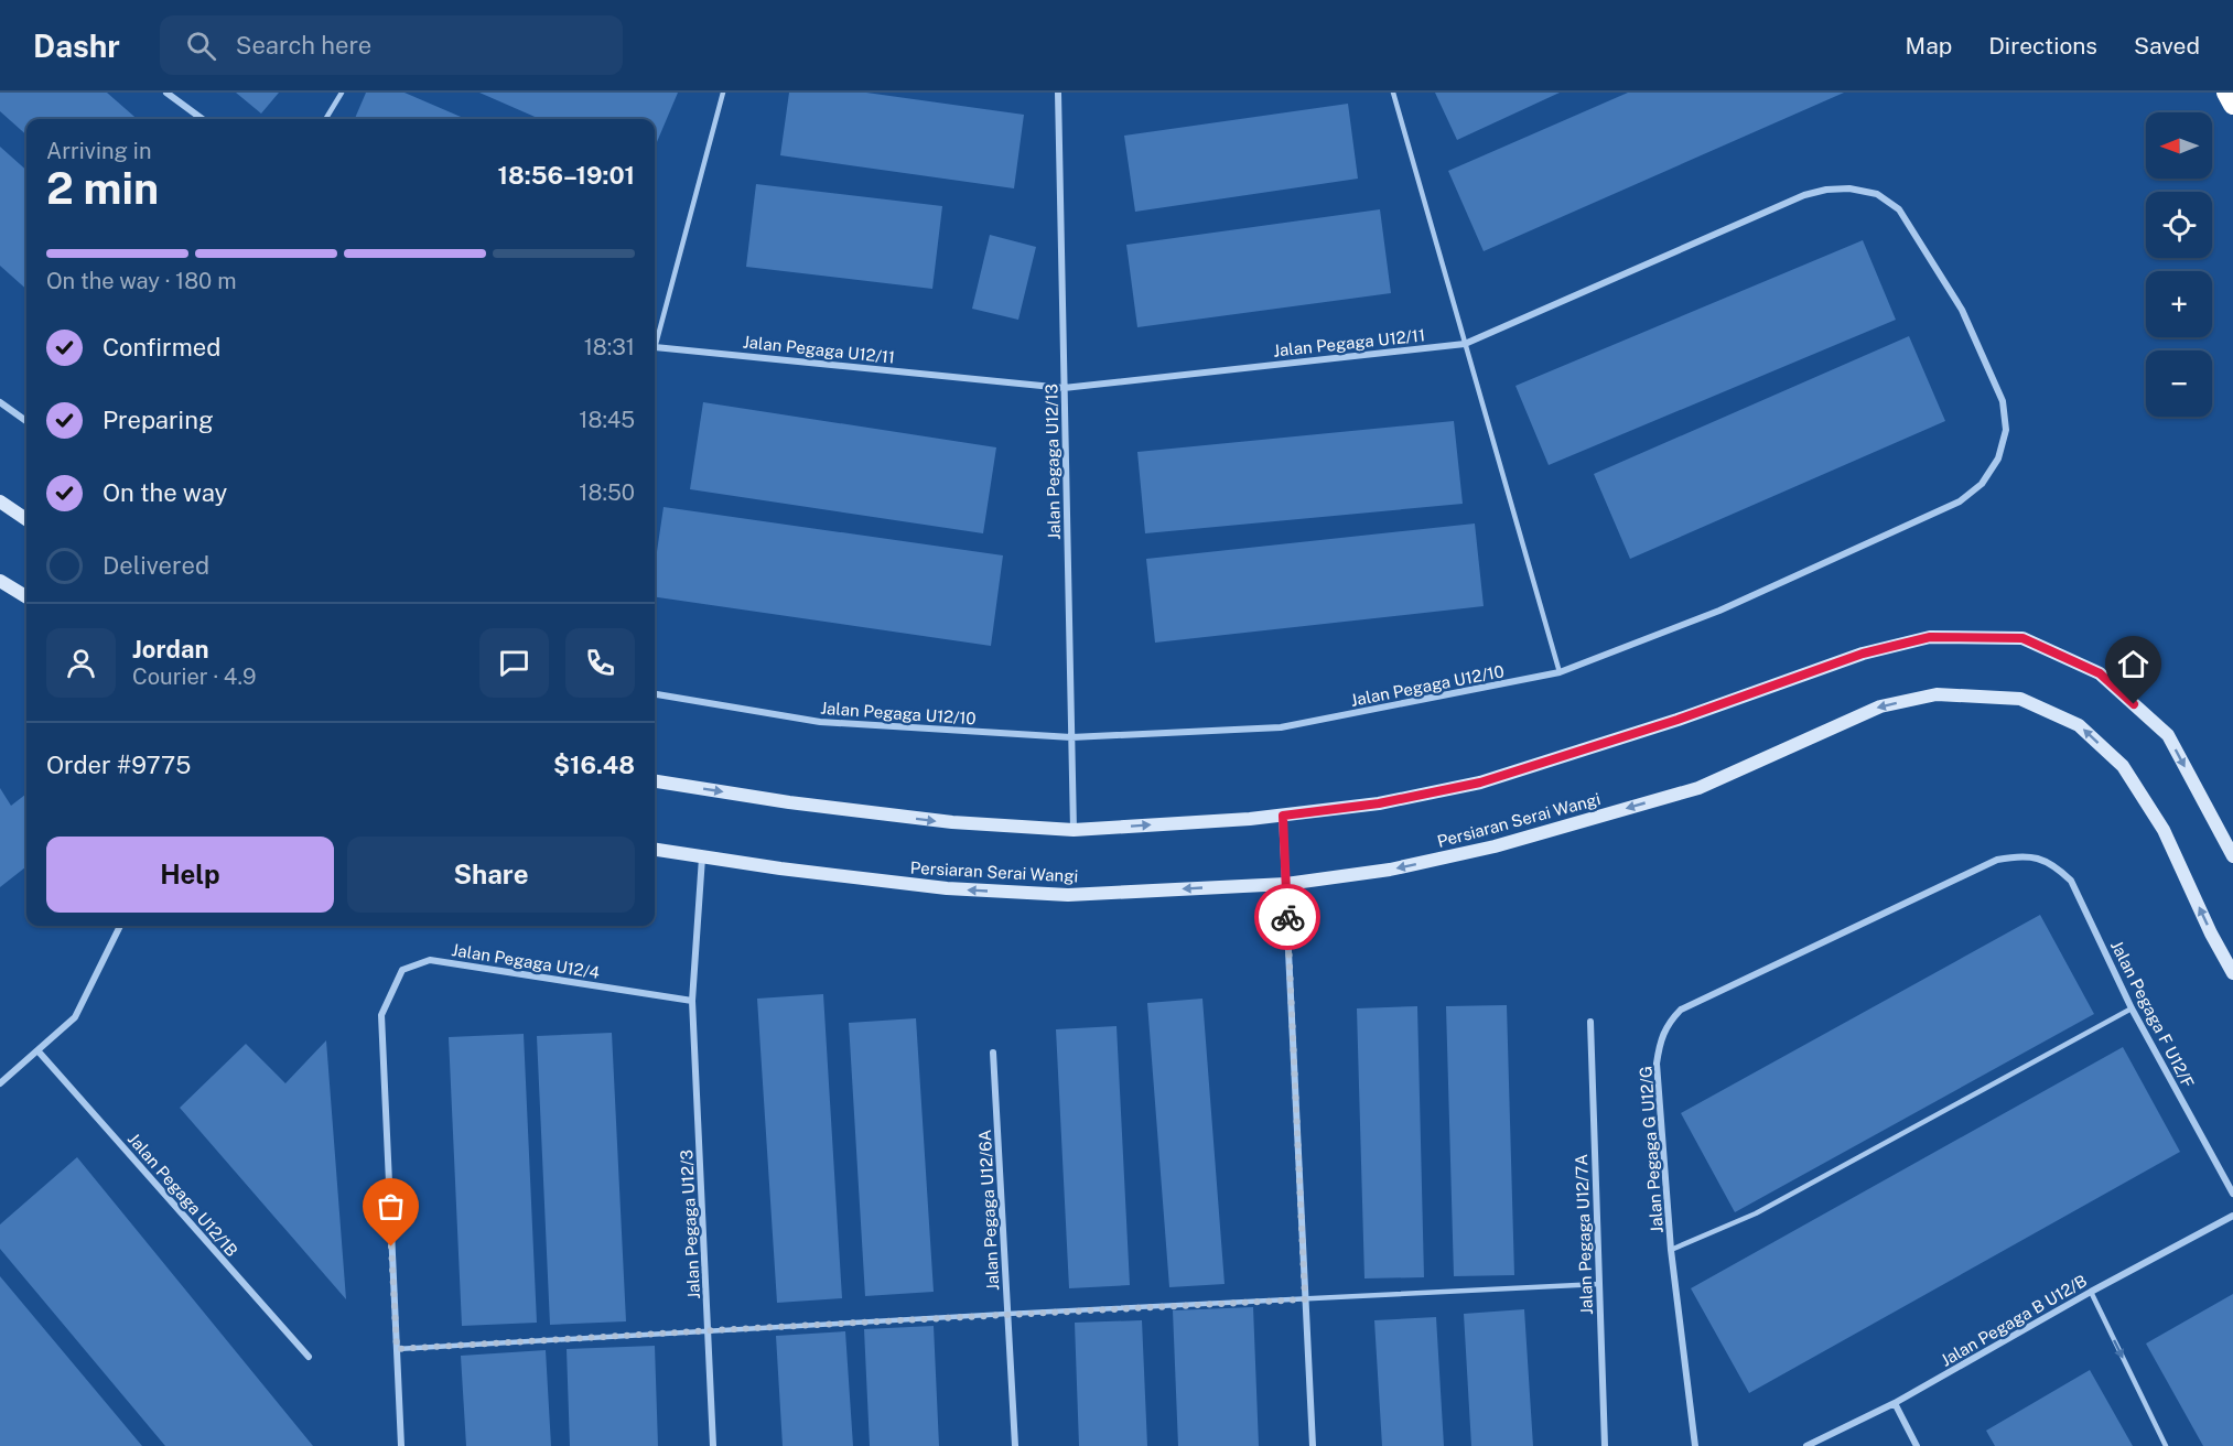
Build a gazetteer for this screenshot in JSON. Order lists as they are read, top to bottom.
{
  "streets": {
    "street": [
      "Jalan Pegaga U12/11",
      "Jalan Pegaga U12/13",
      "Jalan Pegaga U12/10",
      "Persiaran Serai Wangi",
      "Jalan Pegaga U12/4",
      "Jalan Pegaga F U12/F",
      "Jalan Pegaga G U12/G",
      "Jalan Pegaga U12/1B",
      "Jalan Pegaga U12/6A",
      "Jalan Pegaga U12/3",
      "Jalan Pegaga U12/7A",
      "Jalan Pegaga B U12/B"
    ]
  },
  "crossings": [
    ["Jalan Pegaga U12/11", "Jalan Pegaga U12/13"],
    ["Jalan Pegaga U12/11", "Jalan Pegaga U12/10"],
    ["Jalan Pegaga U12/13", "Jalan Pegaga U12/10"],
    ["Persiaran Serai Wangi", "Jalan Pegaga U12/3"],
    ["Jalan Pegaga U12/4", "Jalan Pegaga U12/3"],
    ["Jalan Pegaga F U12/F", "Jalan Pegaga G U12/G"]
  ],
  "north": "left",
  "page": {
    "header": "Dashr",
    "search": "Search here",
    "nav": ["Map", "Directions", "Saved"],
    "map_buttons": ["+", "−"],
    "heading": ["2 min", "Arriving in", "18:56–19:01"],
    "panel": [
      "Jordan",
      "Courier · 4.9",
      "Order #9775",
      "$16.48"
    ],
    "bar": "On the way · 180 m",
    "list": [
      ["Confirmed", "18:31"],
      ["Preparing", "18:45"],
      ["On the way", "18:50"],
      "Delivered"
    ],
    "buttons": ["Help", "Share"]
  }
}
